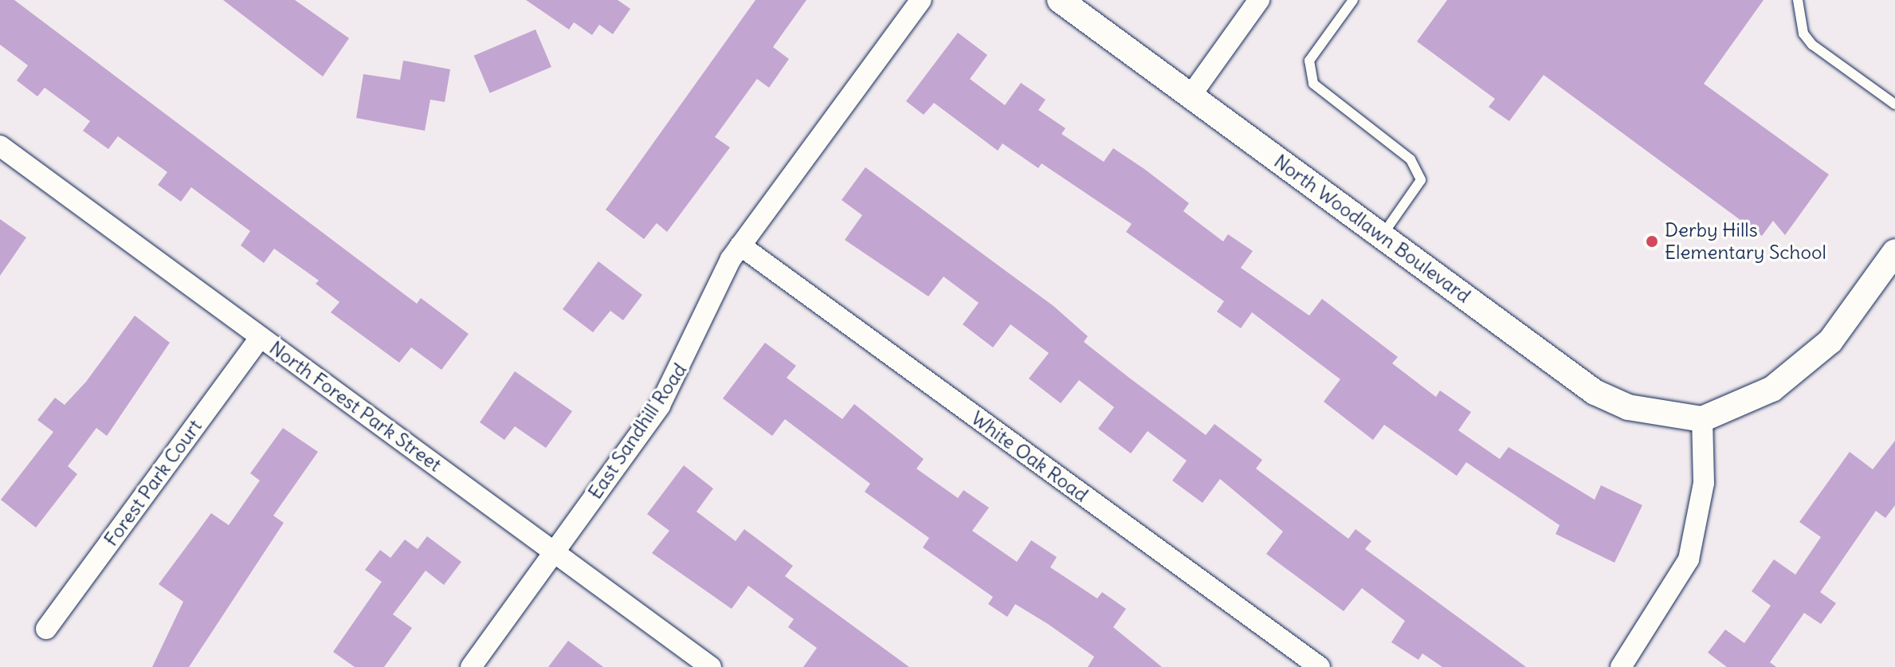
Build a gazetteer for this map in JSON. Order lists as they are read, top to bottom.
{
  "streets": {
    "street": [
      "North Woodlawn Boulevard",
      "North Forest Park Street",
      "East Sandhill Road",
      "White Oak Road",
      "Forest Park Court"
    ]
  },
  "crossings": [
    ["North Forest Park Street", "East Sandhill Road"],
    ["North Forest Park Street", "Forest Park Court"],
    ["East Sandhill Road", "White Oak Road"]
  ],
  "places": ["Derby Hills Elementary School"]
}
